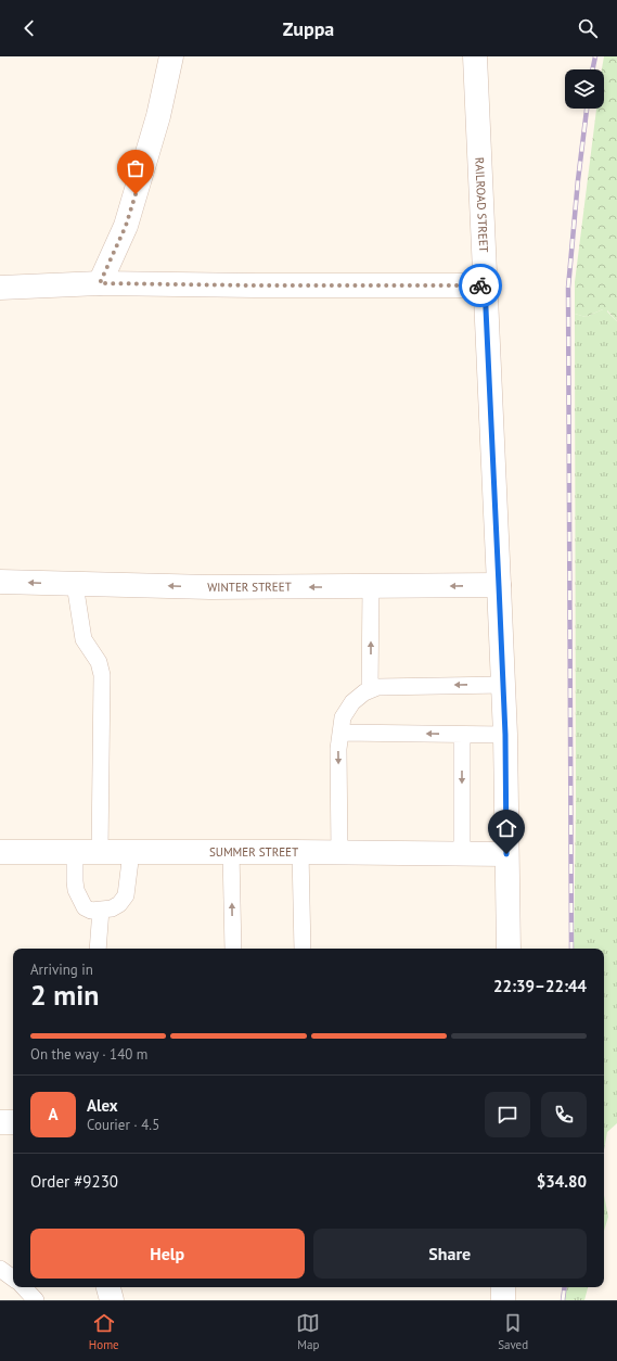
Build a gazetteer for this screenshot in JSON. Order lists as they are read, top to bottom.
{
  "streets": {
    "street": ["RAILROAD STREET", "WINTER STREET", "SUMMER STREET"]
  },
  "crossings": [
    ["RAILROAD STREET", "WINTER STREET"],
    ["RAILROAD STREET", "SUMMER STREET"]
  ],
  "one_way": ["WINTER STREET"],
  "page": {
    "header": "Zuppa",
    "heading": ["2 min", "Arriving in", "22:39–22:44"],
    "panel": [
      "Alex",
      "Courier · 4.5",
      "Order #9230",
      "$34.80"
    ],
    "bar": "On the way · 140 m",
    "round": "A",
    "buttons": ["Help", "Share"],
    "tabs": ["Home", "Map", "Saved"]
  }
}
